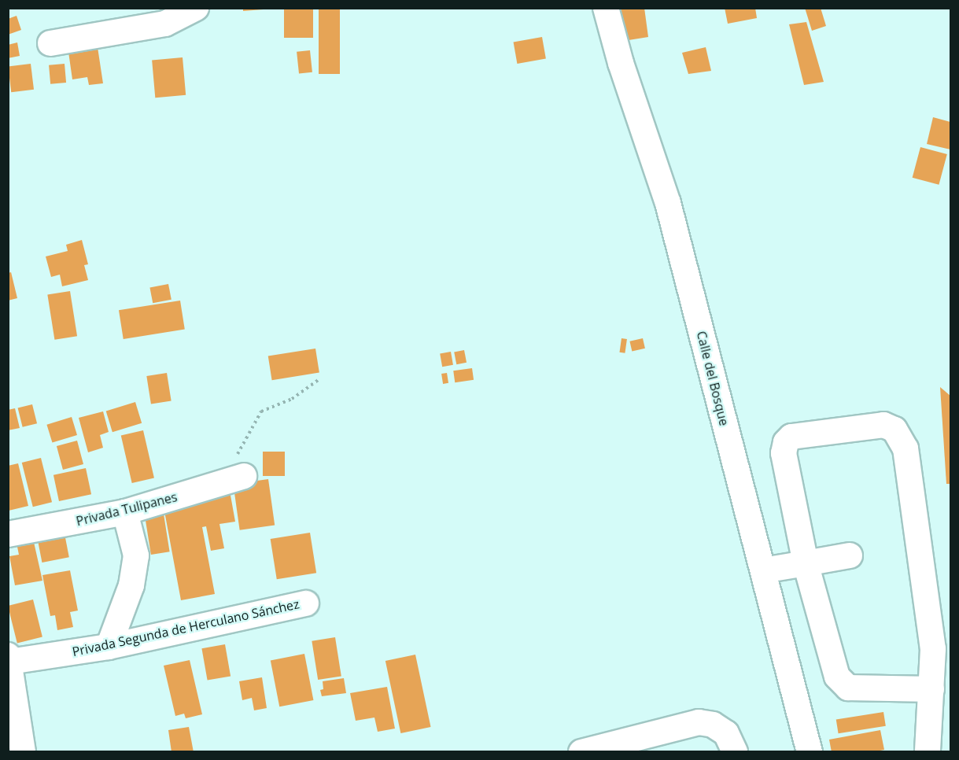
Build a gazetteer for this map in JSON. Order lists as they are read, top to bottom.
{
  "streets": {
    "street": ["Calle del Bosque", "Privada Tulipanes", "Privada Segunda de Herculano Sánchez"]
  }
}
